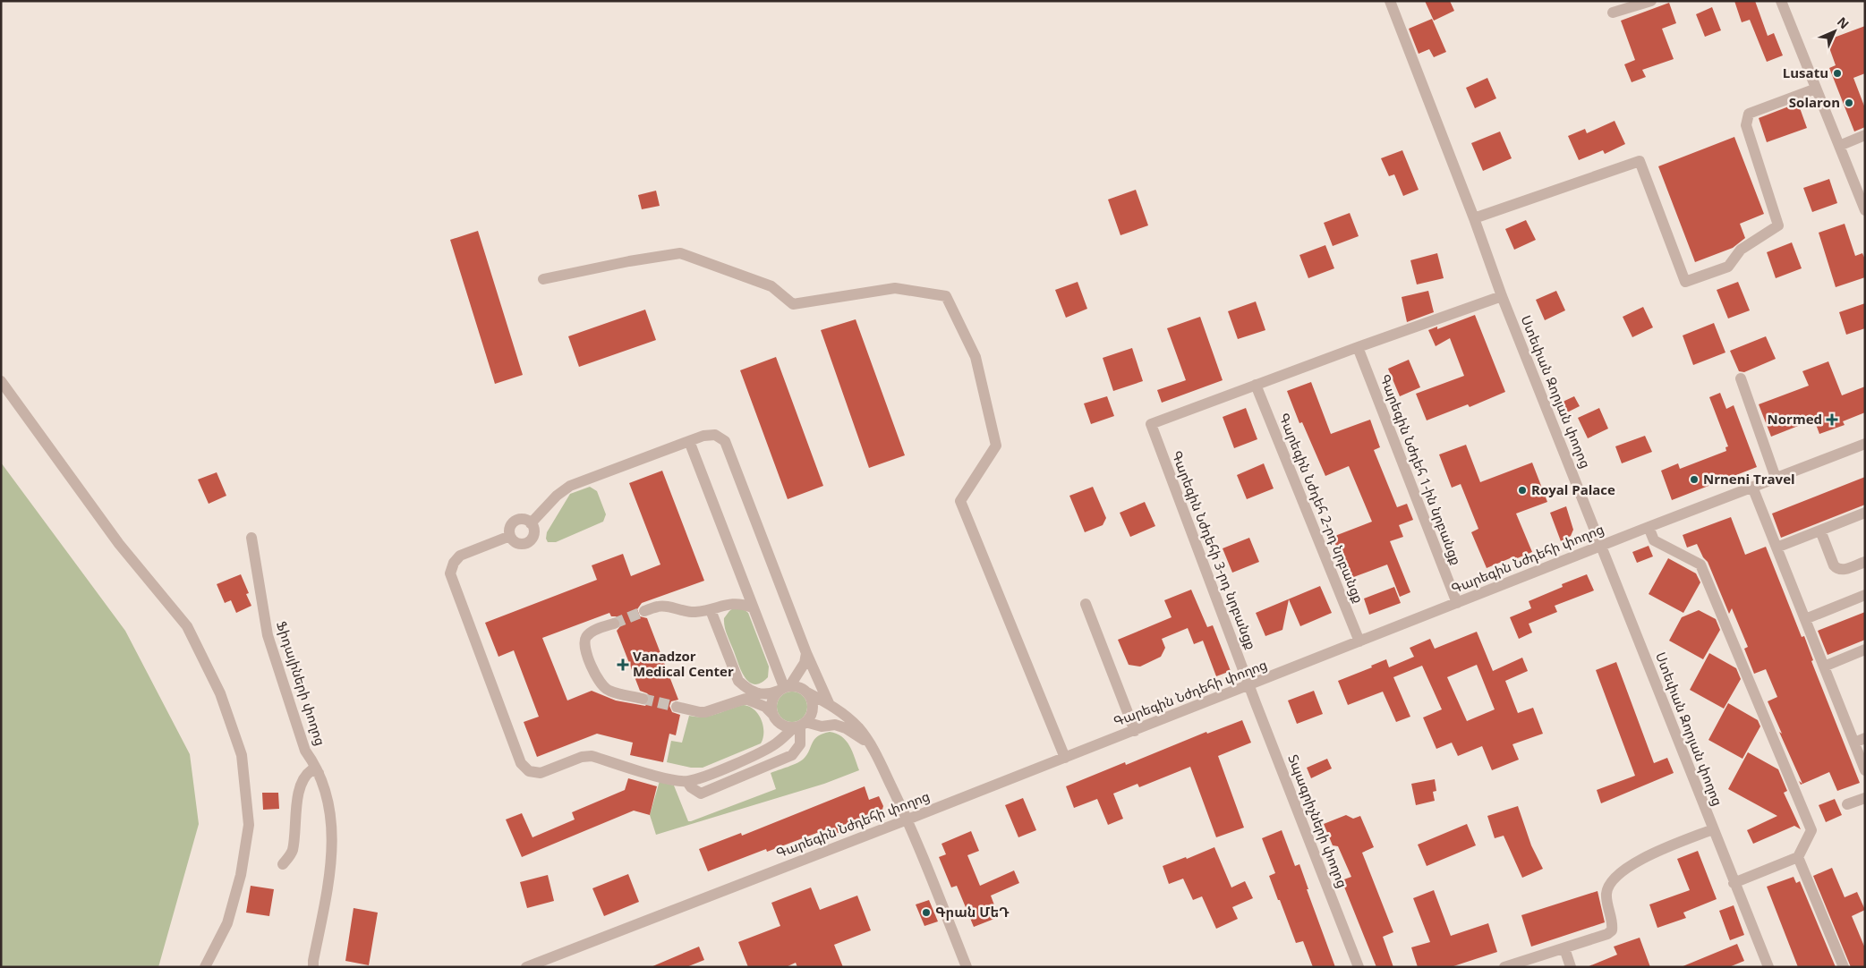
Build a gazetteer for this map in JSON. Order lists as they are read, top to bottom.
{
  "streets": {
    "street": [
      "Ստեփան Զորյան փողոց",
      "Գարեգին Նժդեհ 1-ին նրբանցք",
      "Գարեգին Նժդեհ 2-րդ նրբանցք",
      "Գարեգին Նժդեհի 3-րդ նրբանցք",
      "Գարեգին Նժդեհի փողոց",
      "Ֆիդայիների փողոց",
      "Տպագրիչների փողոց"
    ]
  },
  "crossings": [
    ["Ստեփան Զորյան փողոց", "Գարեգին Նժդեհի փողոց"],
    ["Գարեգին Նժդեհ 1-ին նրբանցք", "Գարեգին Նժդեհի փողոց"],
    ["Գարեգին Նժդեհ 2-րդ նրբանցք", "Գարեգին Նժդեհի 3-րդ նրբանցք"],
    ["Գարեգին Նժդեհ 2-րդ նրբանցք", "Գարեգին Նժդեհի փողոց"],
    ["Գարեգին Նժդեհի 3-րդ նրբանցք", "Գարեգին Նժդեհի փողոց"],
    ["Գարեգին Նժդեհի 3-րդ նրբանցք", "Տպագրիչների փողոց"],
    ["Գարեգին Նժդեհի փողոց", "Տպագրիչների փողոց"]
  ],
  "places": {
    "other": [
      "Lusatu",
      "Solaron",
      "Nrneni Travel",
      "Royal Palace",
      "Գրան ՄեԴ"
    ],
    "health": ["Normed", "Vanadzor Medical Center"]
  },
  "north": "top right"
}
